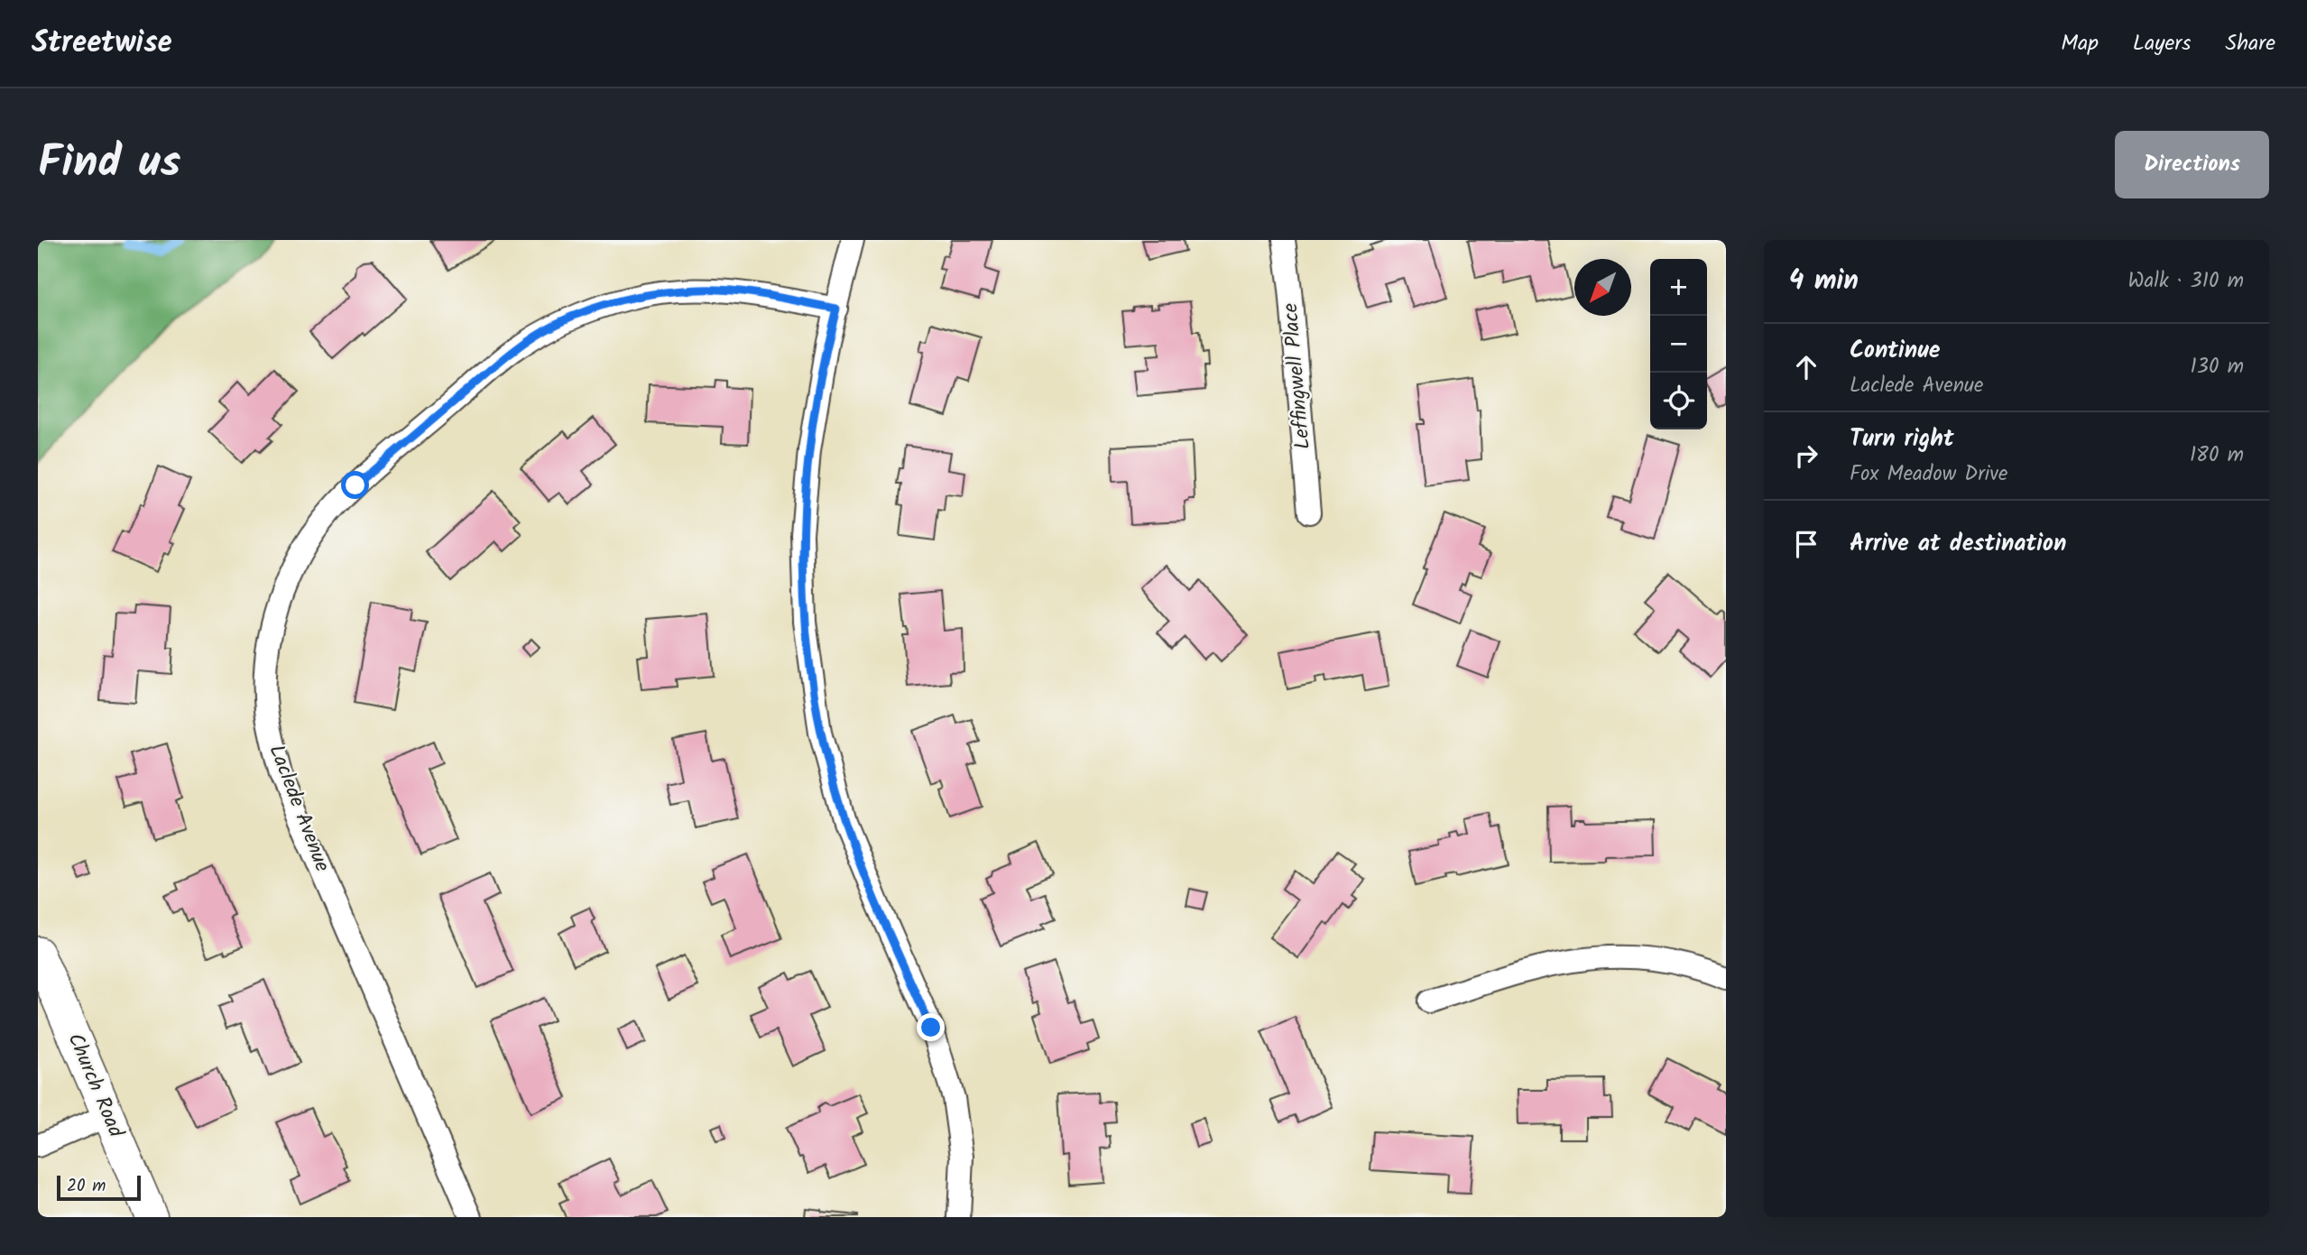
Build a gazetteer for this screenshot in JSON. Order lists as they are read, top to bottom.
{
  "streets": {
    "main road": ["Church Road"],
    "street": ["Leffingwell Place", "Laclede Avenue"]
  },
  "scale_bar": "20 m",
  "north": "bottom left",
  "page": {
    "header": "Streetwise",
    "nav": ["Map", "Layers", "Share"],
    "title": "Find us",
    "buttons": "Directions",
    "heading": ["4 min", "Walk · 310 m"],
    "map_buttons": ["+", "−"],
    "list": [
      ["Continue", "Laclede Avenue", "130 m"],
      ["Turn right", "Fox Meadow Drive", "180 m"],
      "Arrive at destination"
    ],
    "scale": "20 m"
  }
}
